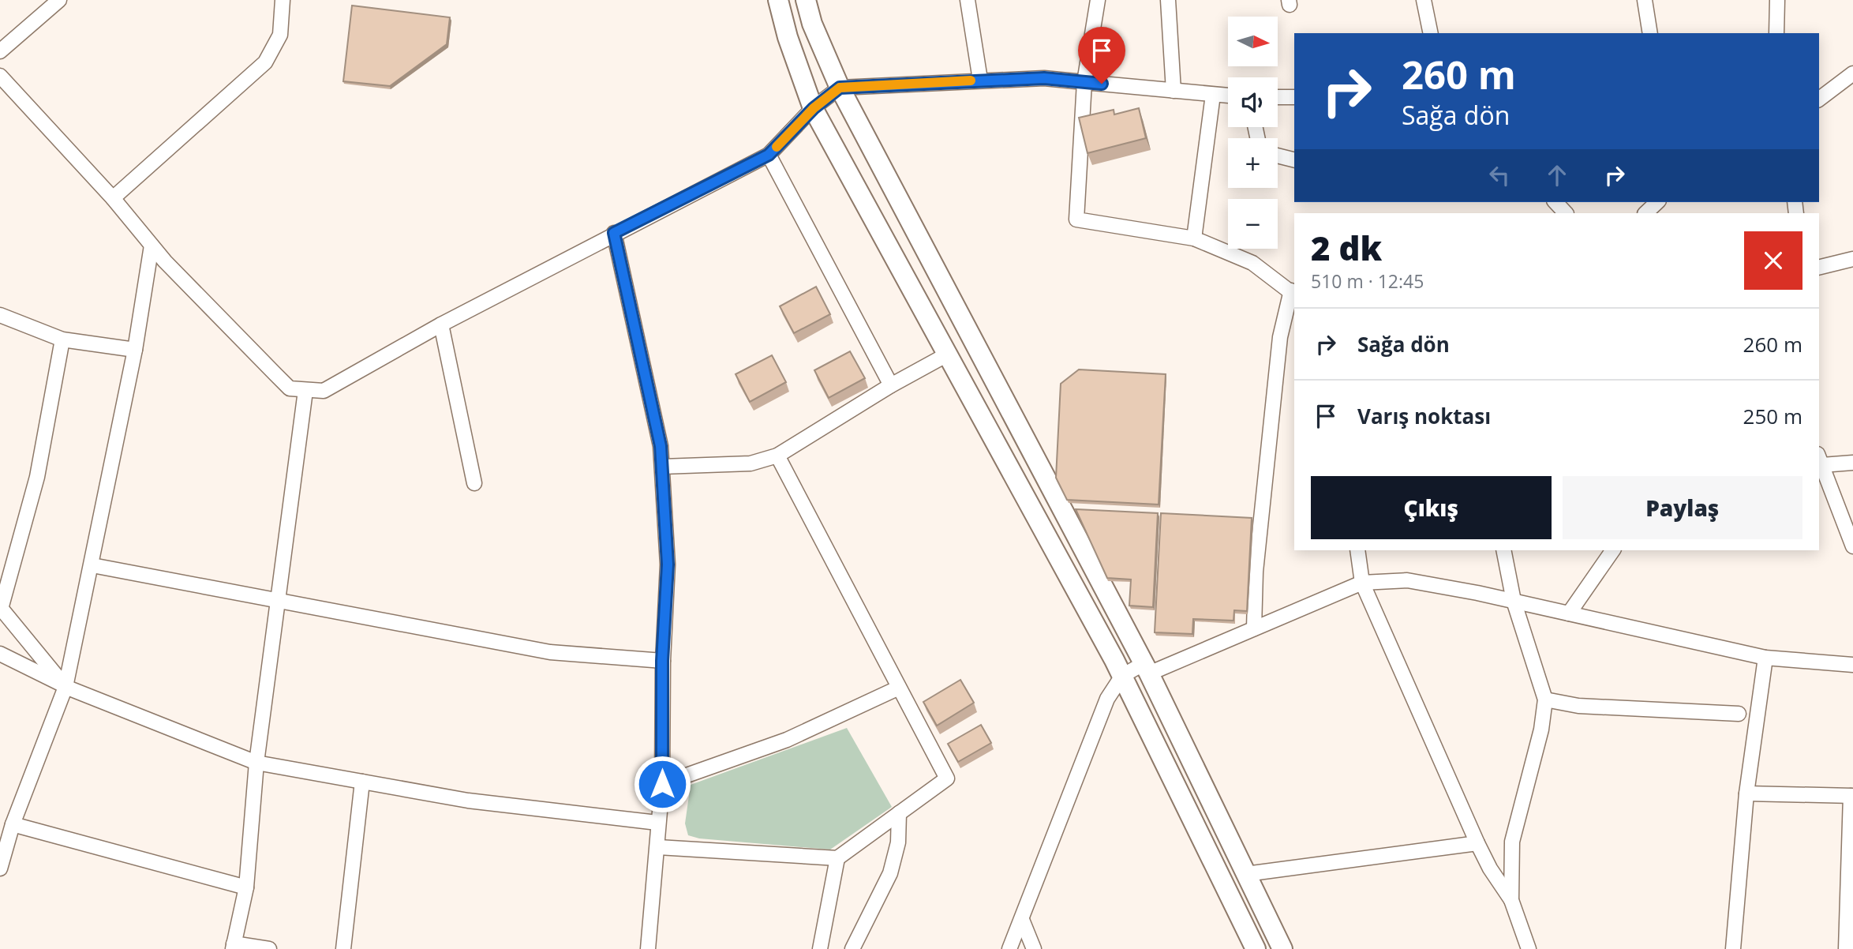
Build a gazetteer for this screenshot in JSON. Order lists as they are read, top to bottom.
{
  "north": "right",
  "page": {
    "map_buttons": ["+", "−"],
    "turn": ["260 m", "Sağa dön"],
    "heading": ["2 dk", "510 m · 12:45"],
    "list": [
      {
        "name": "Sağa dön",
        "value": "260 m"
      },
      {
        "name": "Varış noktası",
        "value": "250 m"
      }
    ],
    "buttons": ["Çıkış", "Paylaş"]
  }
}
